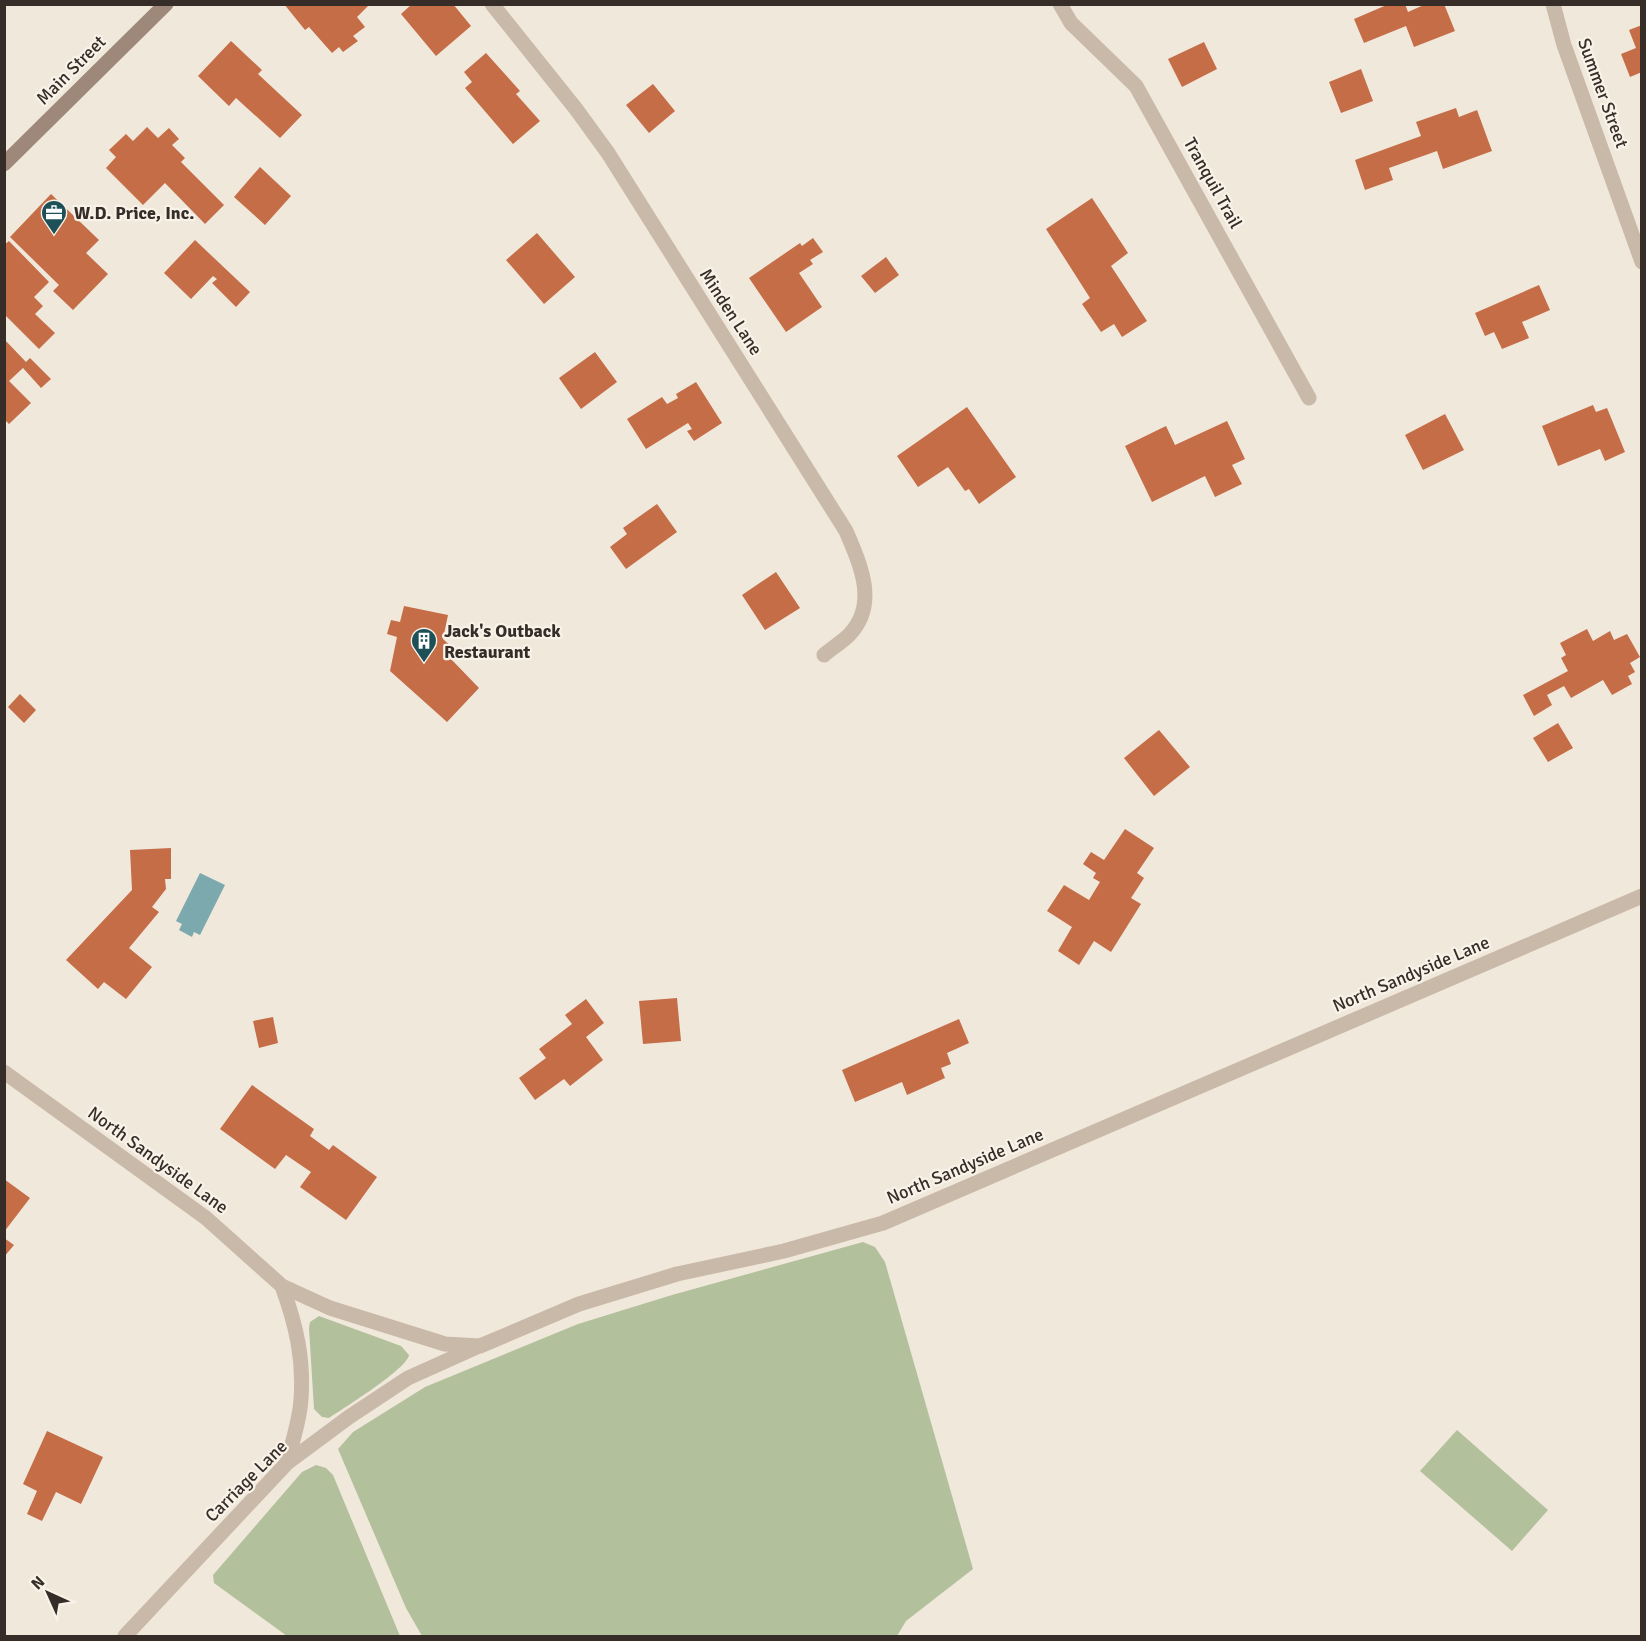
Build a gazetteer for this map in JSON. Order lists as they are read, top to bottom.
{
  "streets": {
    "main road": ["Main Street"],
    "street": [
      "Summer Street",
      "Tranquil Trail",
      "Minden Lane",
      "North Sandyside Lane",
      "Carriage Lane"
    ]
  },
  "crossings": [
    ["North Sandyside Lane", "Carriage Lane"]
  ],
  "places": {
    "office": ["W.D. Price, Inc."],
    "building": ["Jack's Outback Restaurant"]
  },
  "north": "top left"
}
